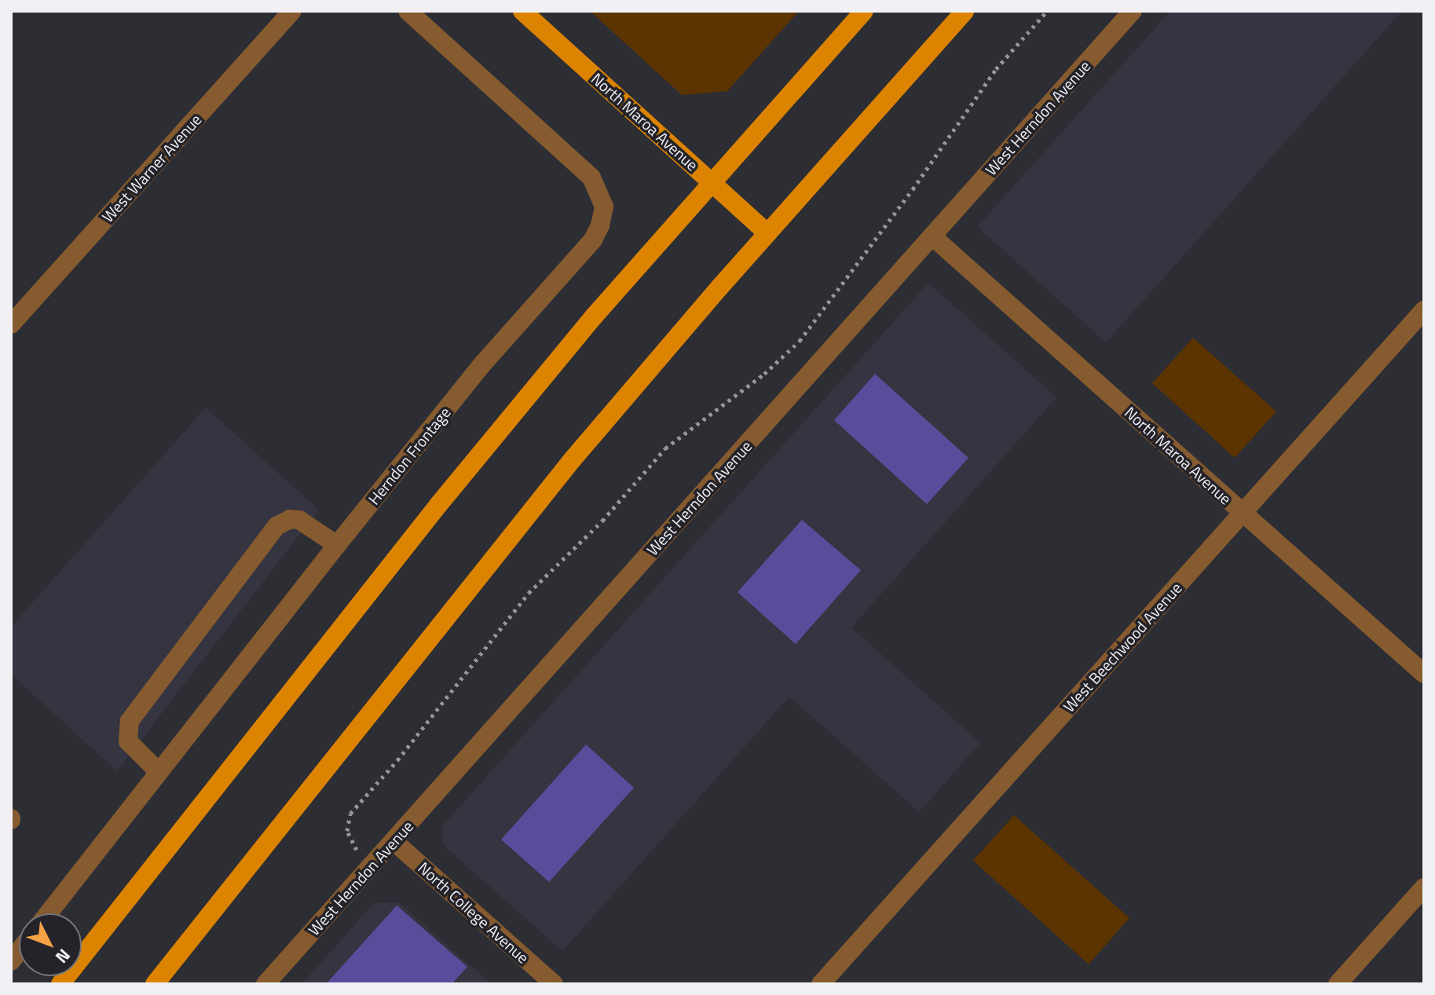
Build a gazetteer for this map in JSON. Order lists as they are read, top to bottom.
{
  "streets": {
    "main road": ["North Maroa Avenue"],
    "street": [
      "West Herndon Avenue",
      "West Warner Avenue",
      "Herndon Frontage",
      "West Beechwood Avenue",
      "North College Avenue"
    ]
  },
  "crossings": [
    ["West Herndon Avenue", "North Maroa Avenue"],
    ["West Herndon Avenue", "North College Avenue"],
    ["North Maroa Avenue", "West Beechwood Avenue"]
  ],
  "north": "bottom right"
}
